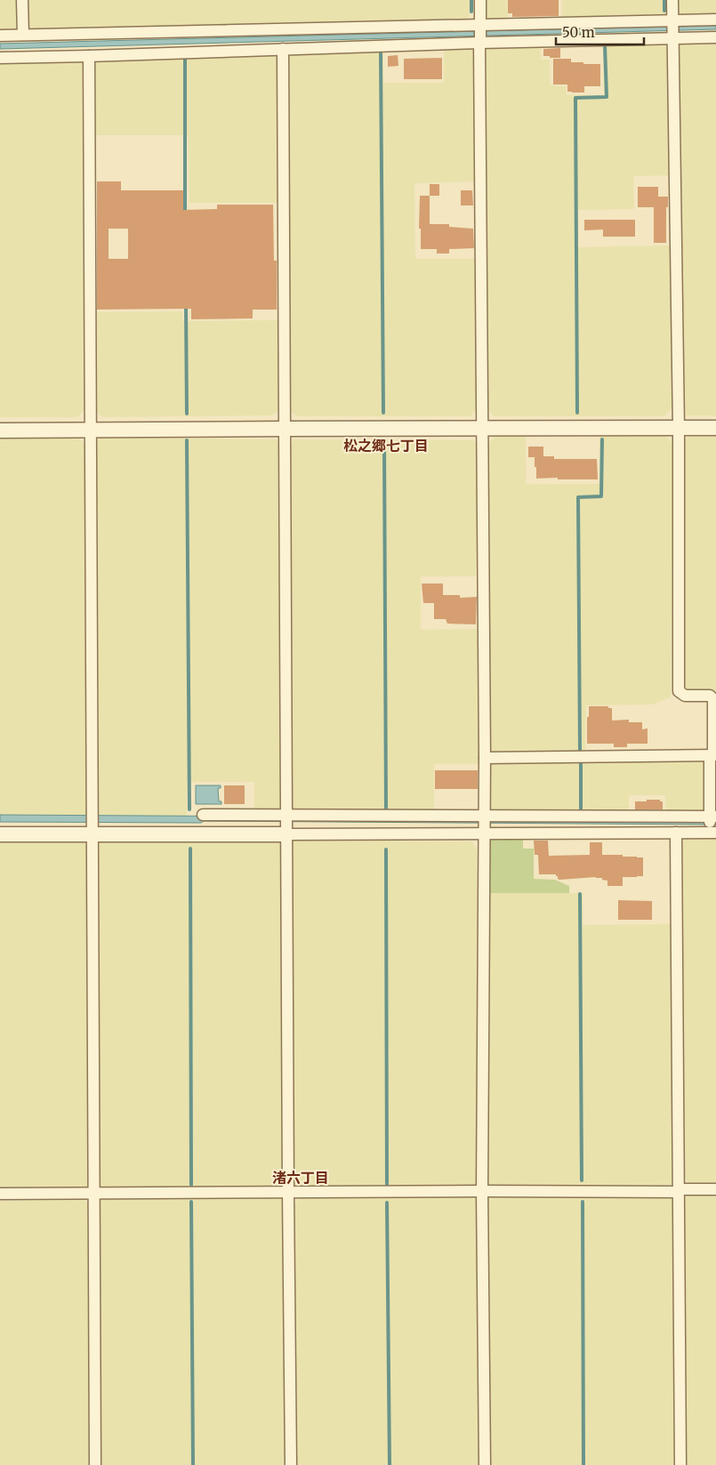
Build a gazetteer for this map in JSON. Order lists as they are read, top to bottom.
{
  "districts": ["松之郷七丁目", "渚六丁目"],
  "scale_bar": "50 m"
}
